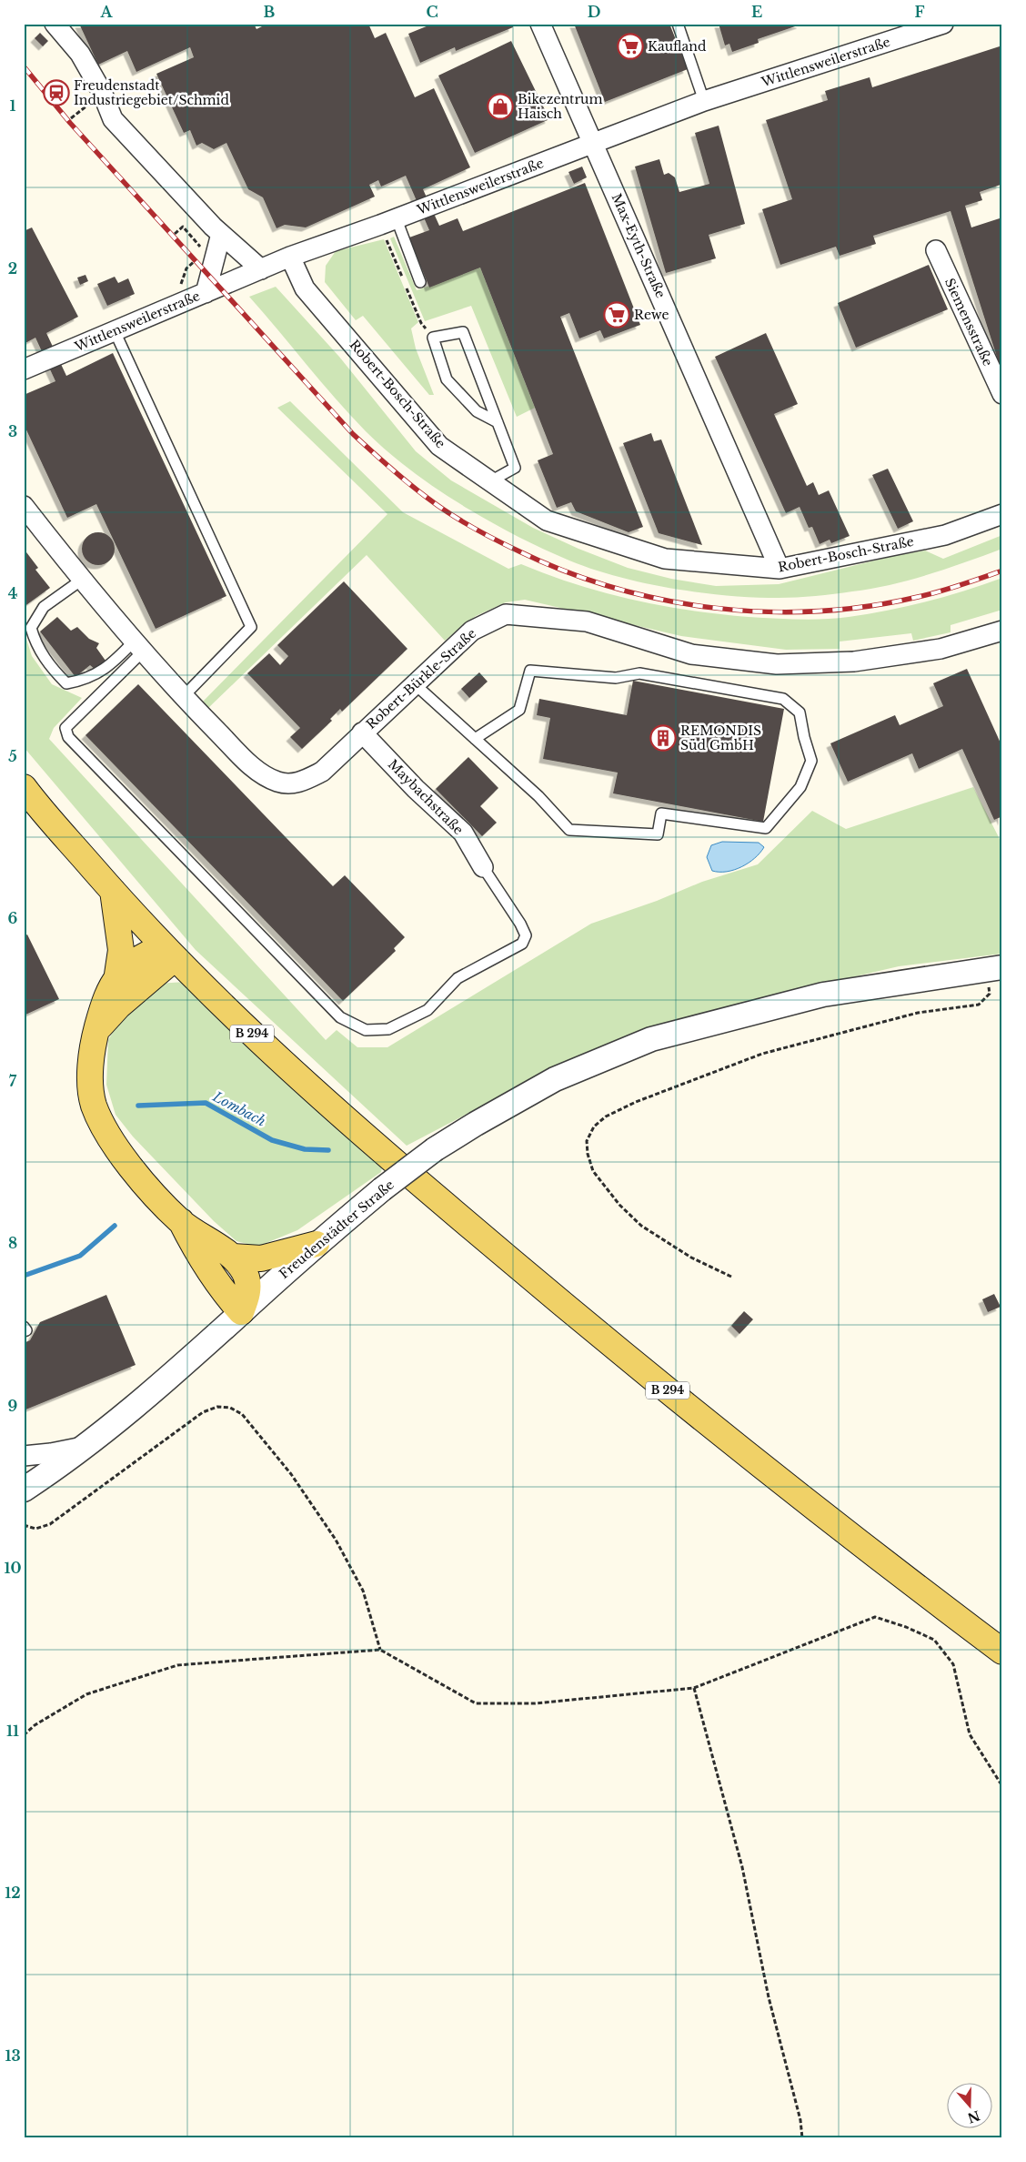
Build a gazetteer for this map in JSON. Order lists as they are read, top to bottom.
{
  "streets": {
    "main road": ["B 294"],
    "street": [
      "Wittlensweilerstraße",
      "Max-Eyth-Straße",
      "Siemensstraße",
      "Robert-Bosch-Straße",
      "Robert-Bürkle-Straße",
      "Maybachstraße",
      "Freudenstädter Straße"
    ]
  },
  "crossings": [
    ["Wittlensweilerstraße", "Max-Eyth-Straße"],
    ["Wittlensweilerstraße", "Robert-Bosch-Straße"],
    ["Max-Eyth-Straße", "Robert-Bosch-Straße"],
    ["Robert-Bürkle-Straße", "Maybachstraße"]
  ],
  "water": ["Lombach"],
  "places": {
    "supermarket": ["Kaufland", "Rewe"],
    "station": ["Freudenstadt Industriegebiet/Schmid"],
    "shop": ["Bikezentrum Haisch"],
    "building": ["REMONDIS Süd GmbH"]
  },
  "north": "bottom",
  "grid": {
    "columns": [
      "A",
      "B",
      "C",
      "D",
      "E",
      "F"
    ],
    "rows": [
      "1",
      "2",
      "3",
      "4",
      "5",
      "6",
      "7",
      "8",
      "9",
      "10",
      "11",
      "12",
      "13"
    ]
  }
}
